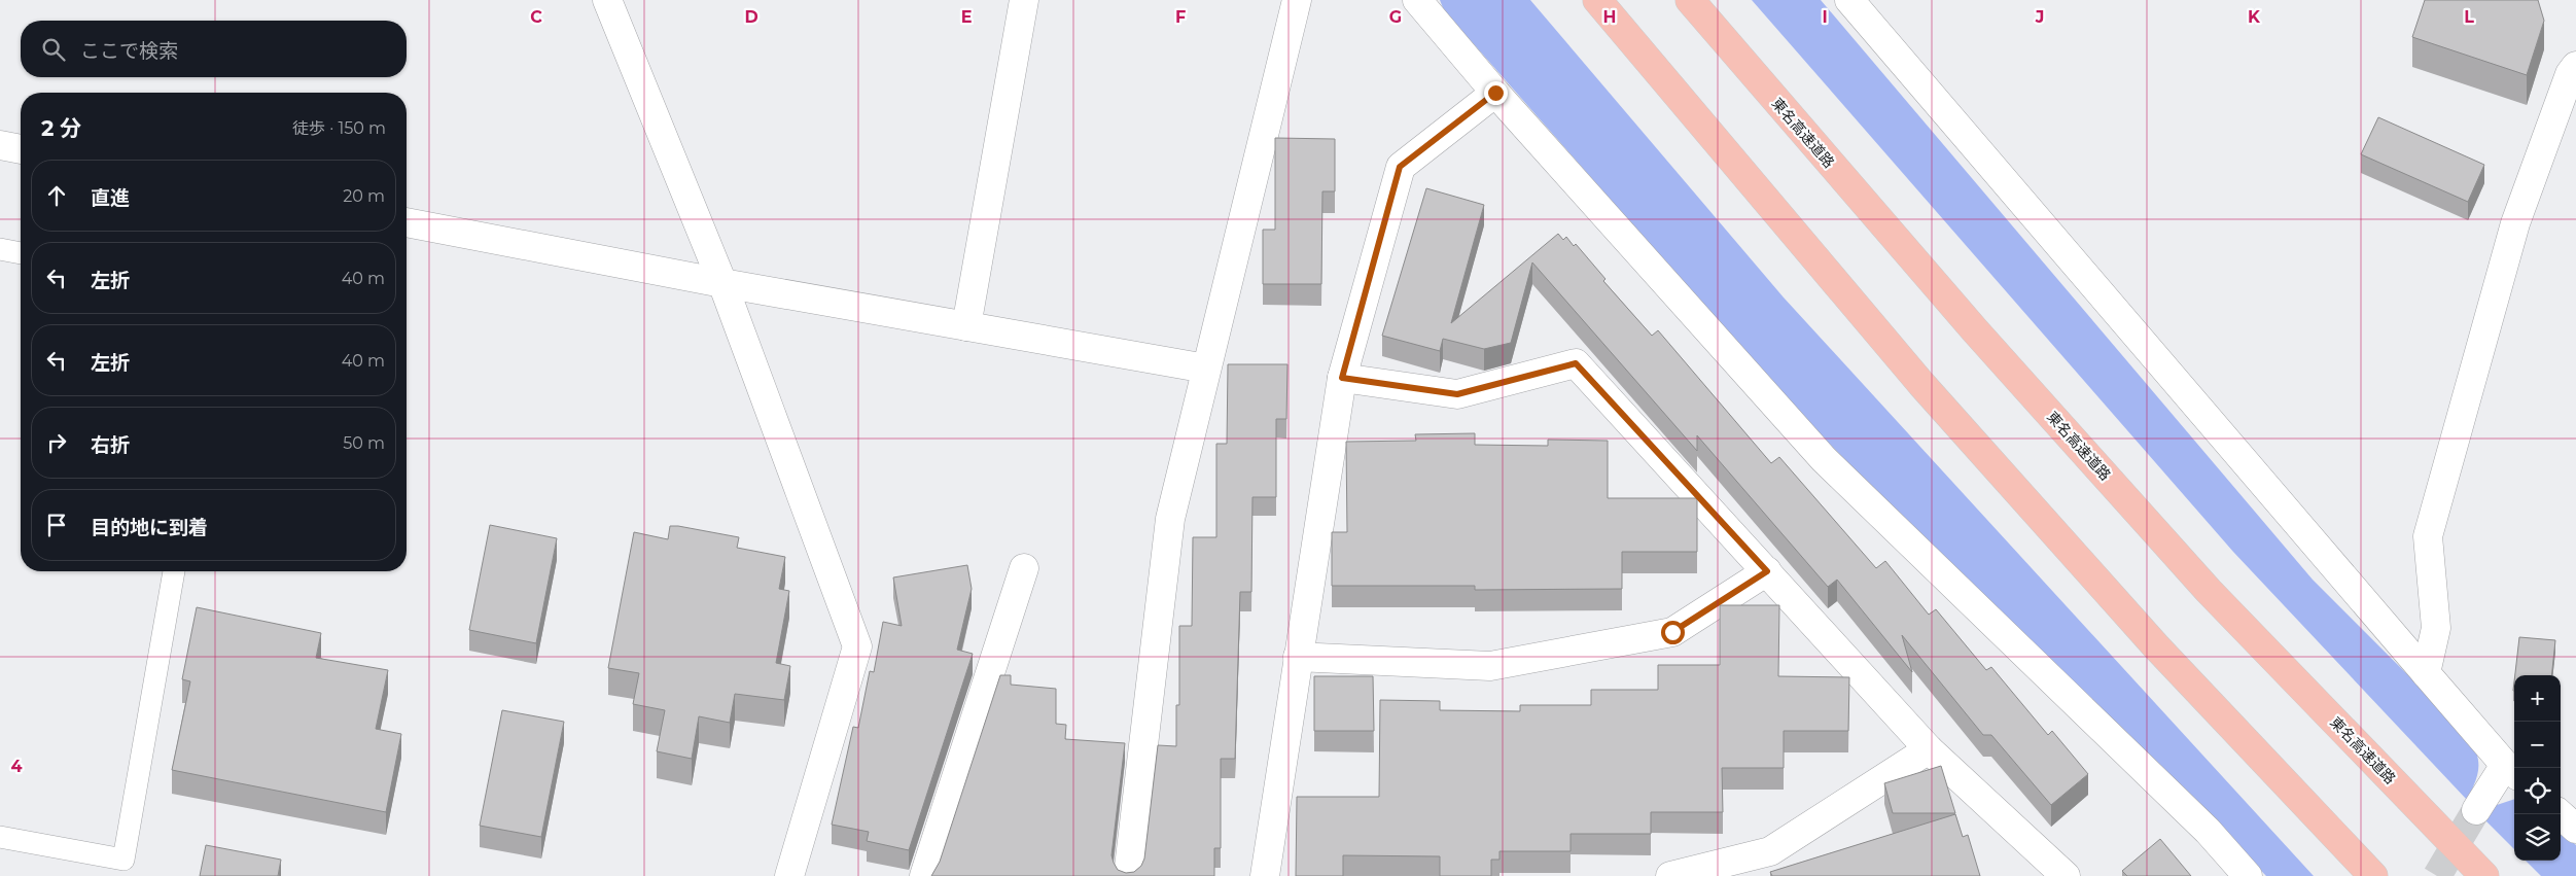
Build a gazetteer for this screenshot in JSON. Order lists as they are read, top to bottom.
{
  "streets": {
    "highway": ["東名高速道路"]
  },
  "page": {
    "search": "ここで検索",
    "heading": ["2 分", "徒歩 · 150 m"],
    "list": [
      ["直進", "20 m"],
      ["左折", "40 m"],
      ["左折", "40 m"],
      ["右折", "50 m"],
      "目的地に到着"
    ],
    "map_buttons": ["+", "−"]
  },
  "grid": {
    "columns": [
      "C",
      "D",
      "E",
      "F",
      "G",
      "H",
      "I",
      "J",
      "K",
      "L"
    ],
    "rows": ["4"]
  }
}
